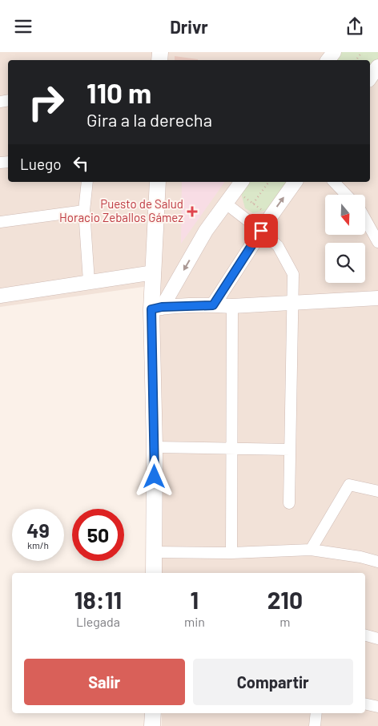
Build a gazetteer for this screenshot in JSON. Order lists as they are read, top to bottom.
{
  "places": {
    "health": ["Puesto de Salud Horacio Zeballos Gámez"]
  },
  "north": "bottom",
  "page": {
    "header": "Drivr",
    "turn": ["110 m", "Gira a la derecha"],
    "then": "Luego",
    "speed": "49 km/h",
    "limit": "50",
    "eta": [
      "18:11",
      "Llegada",
      "1",
      "min",
      "210",
      "m"
    ],
    "buttons": ["Salir", "Compartir"]
  }
}
